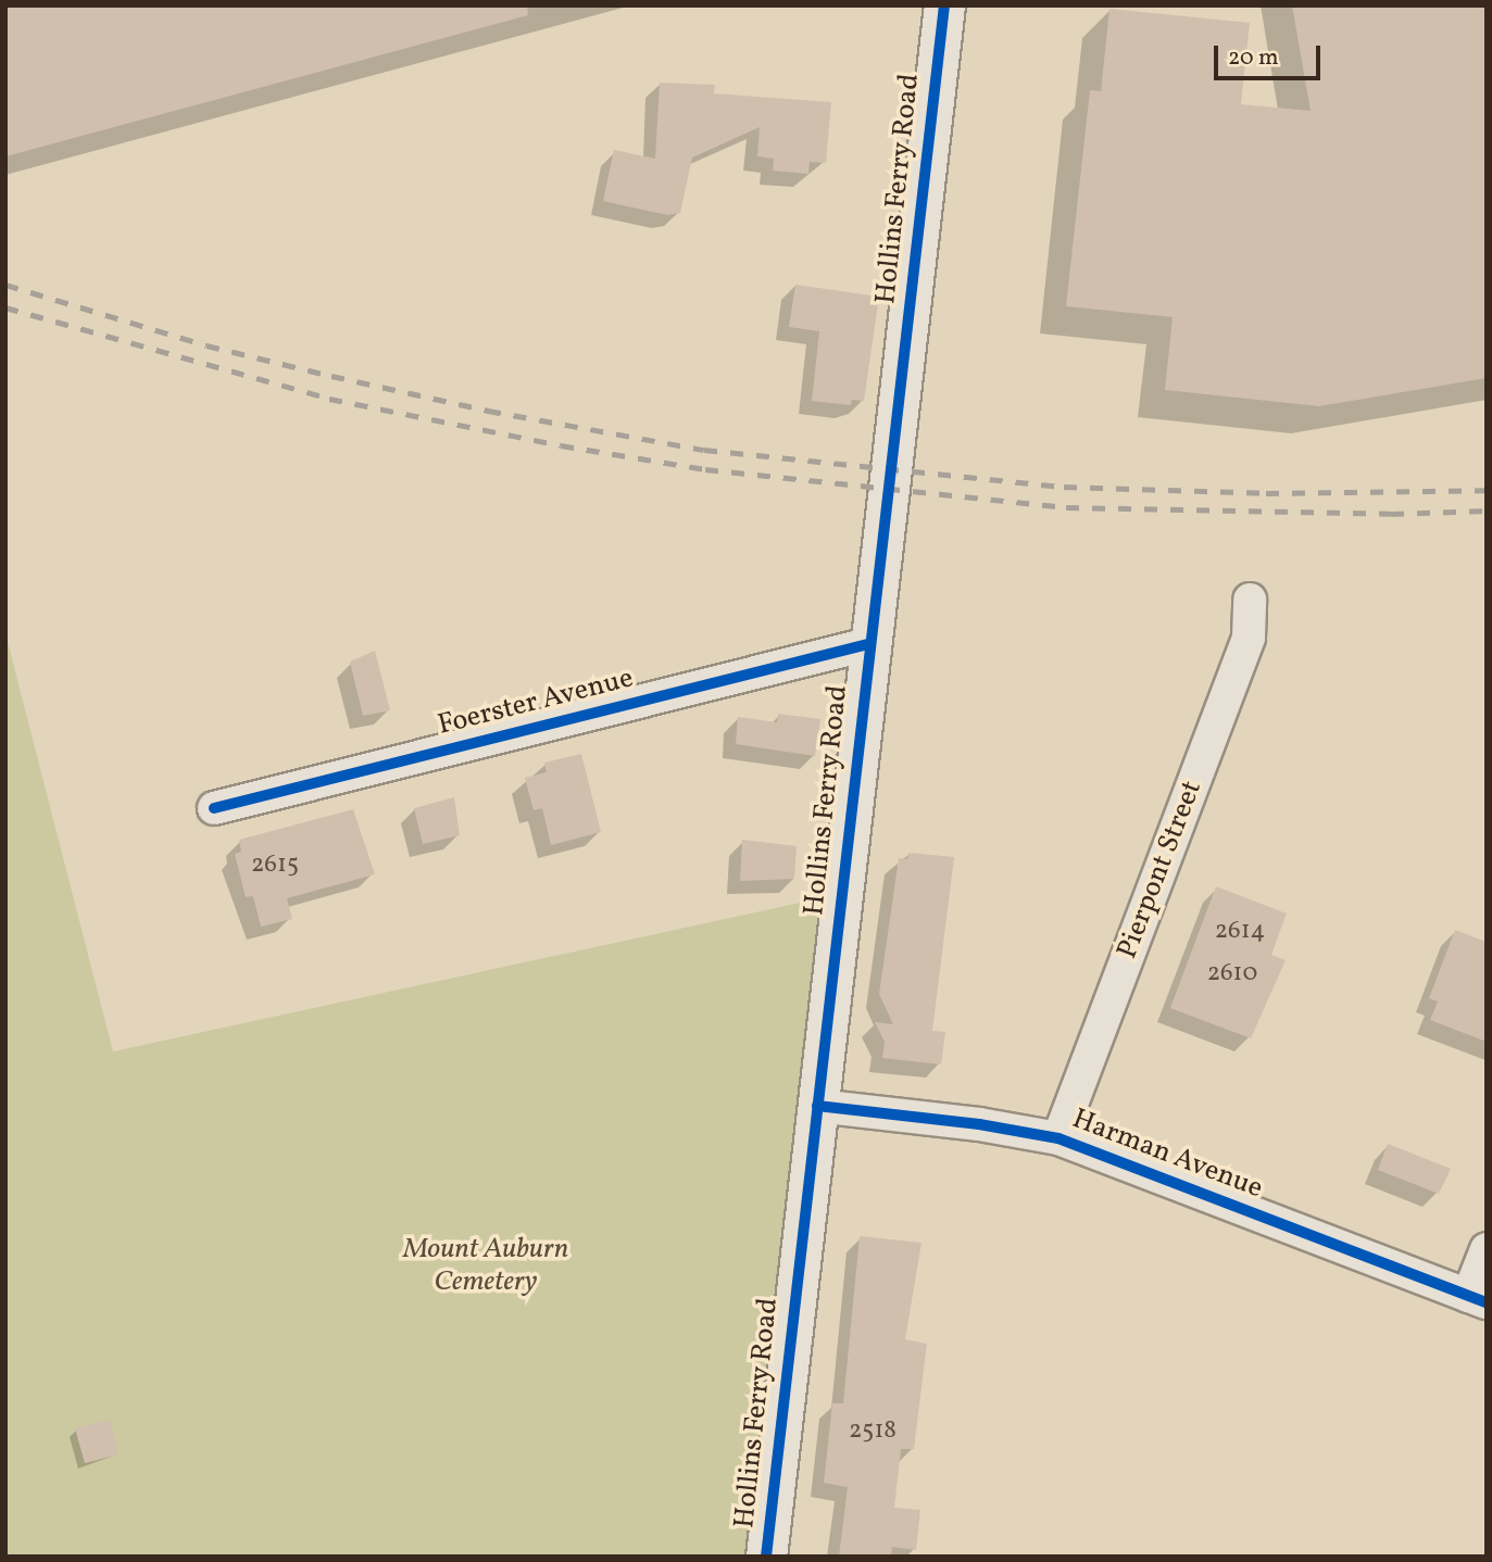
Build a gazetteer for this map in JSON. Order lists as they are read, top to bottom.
{
  "streets": {
    "street": [
      "Hollins Ferry Road",
      "Foerster Avenue",
      "Pierpont Street",
      "Harman Avenue"
    ]
  },
  "crossings": [
    ["Hollins Ferry Road", "Foerster Avenue"],
    ["Hollins Ferry Road", "Harman Avenue"],
    ["Pierpont Street", "Harman Avenue"]
  ],
  "parks": ["Mount Auburn Cemetery"],
  "house_numbers": [
    "2615",
    "2614",
    "2610",
    "2518"
  ],
  "scale_bar": "20 m"
}
